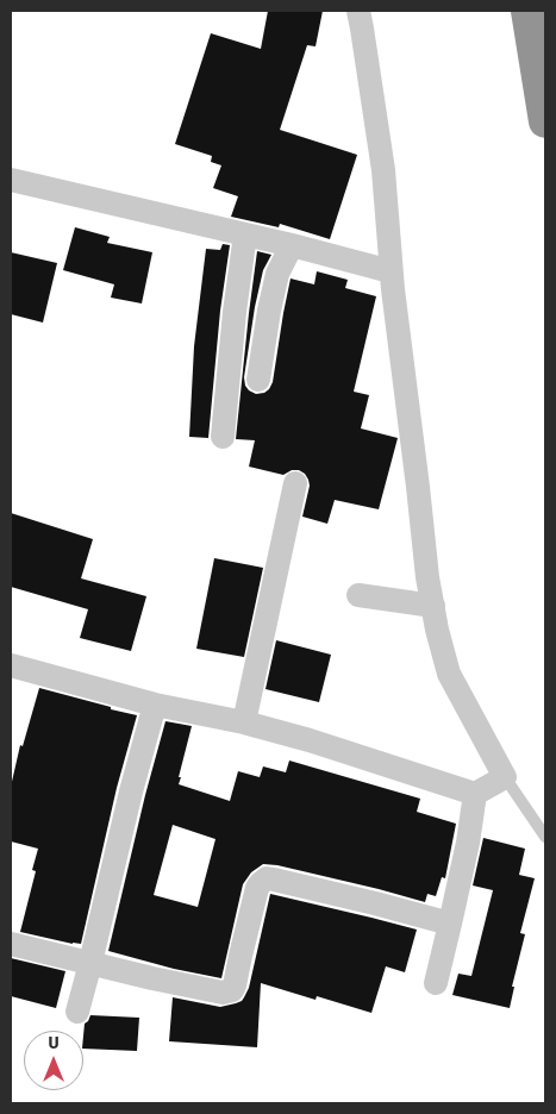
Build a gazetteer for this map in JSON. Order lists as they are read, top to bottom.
{
  "north": "top"
}
